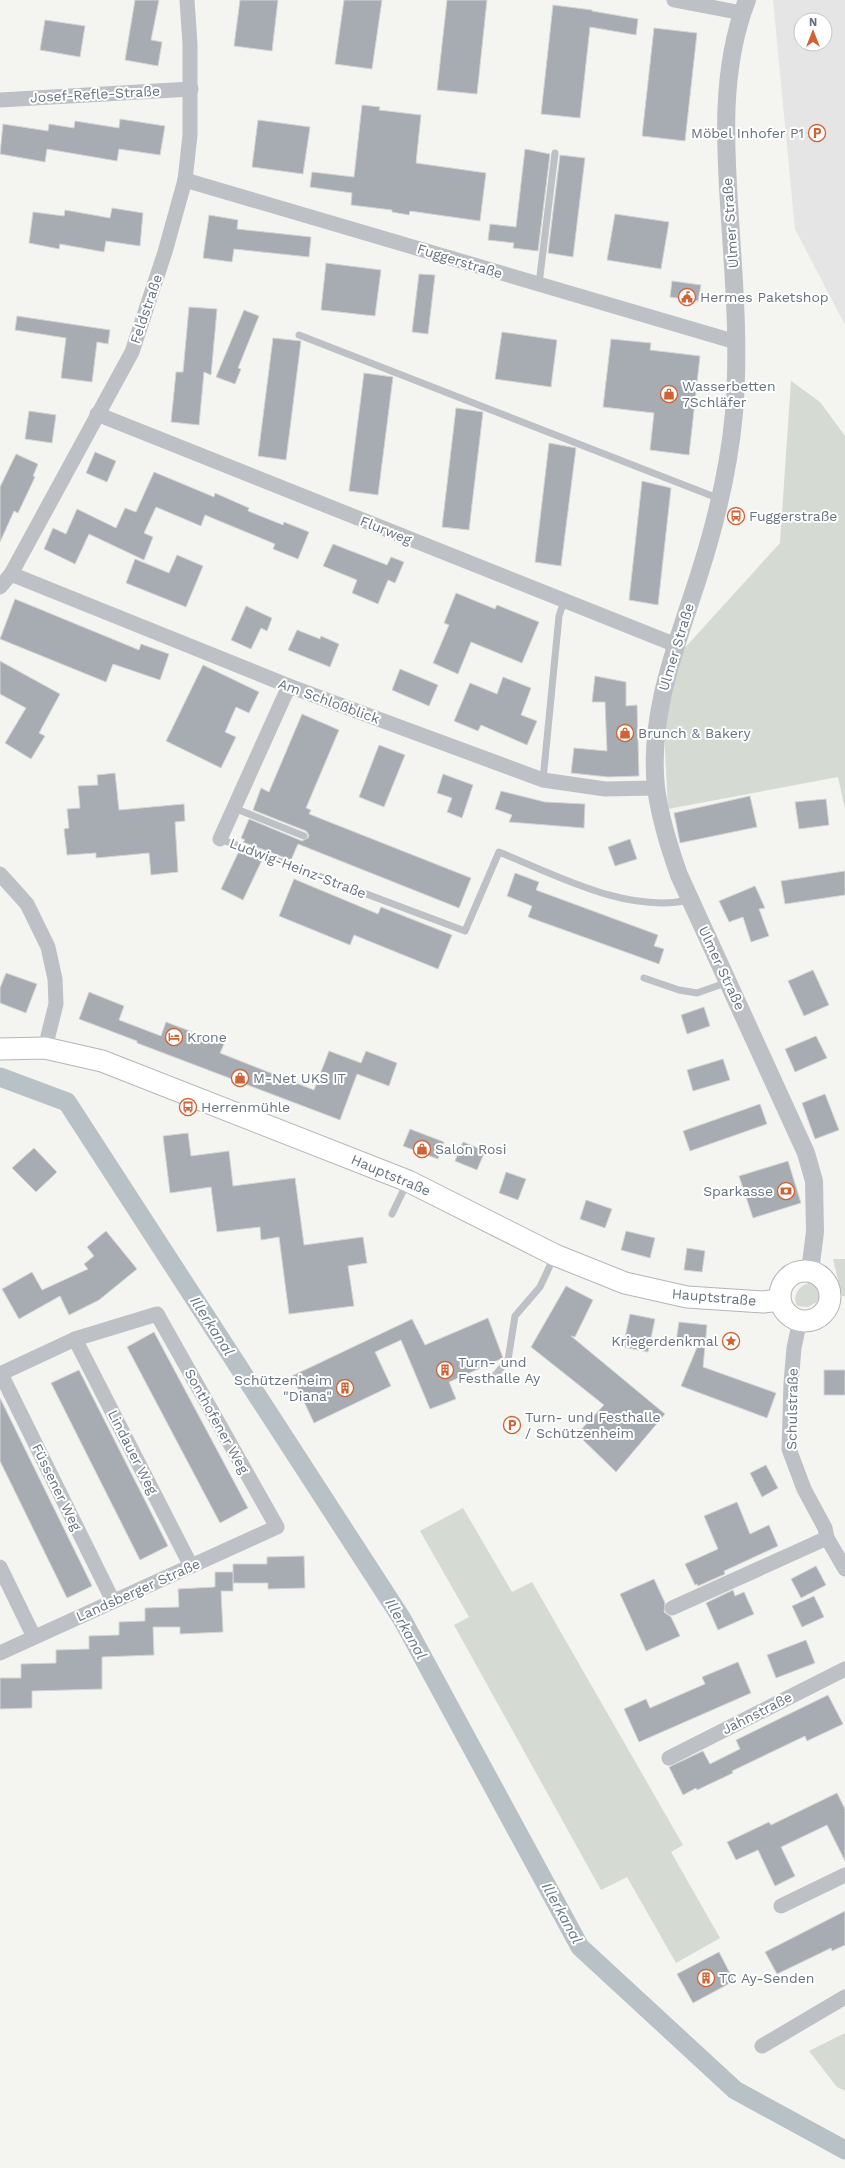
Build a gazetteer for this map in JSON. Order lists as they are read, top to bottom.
{
  "streets": {
    "main road": ["Hauptstraße"],
    "street": [
      "Josef-Refle-Straße",
      "Ulmer Straße",
      "Fuggerstraße",
      "Feldstraße",
      "Flurweg",
      "Am Schloßblick",
      "Ludwig-Heinz-Straße",
      "Schulstraße",
      "Sonthofener Weg",
      "Lindauer Weg",
      "Füssener Weg",
      "Landsberger Straße",
      "Jahnstraße"
    ]
  },
  "crossings": [
    ["Josef-Refle-Straße", "Feldstraße"],
    ["Ulmer Straße", "Fuggerstraße"],
    ["Ulmer Straße", "Flurweg"],
    ["Ulmer Straße", "Am Schloßblick"],
    ["Ulmer Straße", "Ludwig-Heinz-Straße"],
    ["Ulmer Straße", "Hauptstraße"],
    ["Ulmer Straße", "Schulstraße"],
    ["Fuggerstraße", "Feldstraße"],
    ["Feldstraße", "Flurweg"],
    ["Feldstraße", "Am Schloßblick"],
    ["Am Schloßblick", "Ludwig-Heinz-Straße"],
    ["Hauptstraße", "Schulstraße"],
    ["Sonthofener Weg", "Lindauer Weg"],
    ["Sonthofener Weg", "Landsberger Straße"],
    ["Lindauer Weg", "Landsberger Straße"],
    ["Füssener Weg", "Landsberger Straße"]
  ],
  "water": ["Illerkanal"],
  "places": {
    "parking": ["Möbel Inhofer P1", "Turn- und Festhalle / Schützenheim"],
    "public building": ["Hermes Paketshop"],
    "shop": [
      "Wasserbetten 7Schläfer",
      "Brunch & Bakery",
      "M-Net UKS IT",
      "Salon Rosi"
    ],
    "bus stop": ["Fuggerstraße", "Herrenmühle"],
    "hotel": ["Krone"],
    "bank": ["Sparkasse"],
    "place": ["Kriegerdenkmal"],
    "building": ["Turn- und Festhalle Ay", "Schützenheim \"Diana\"", "TC Ay-Senden"]
  },
  "north": "top"
}
